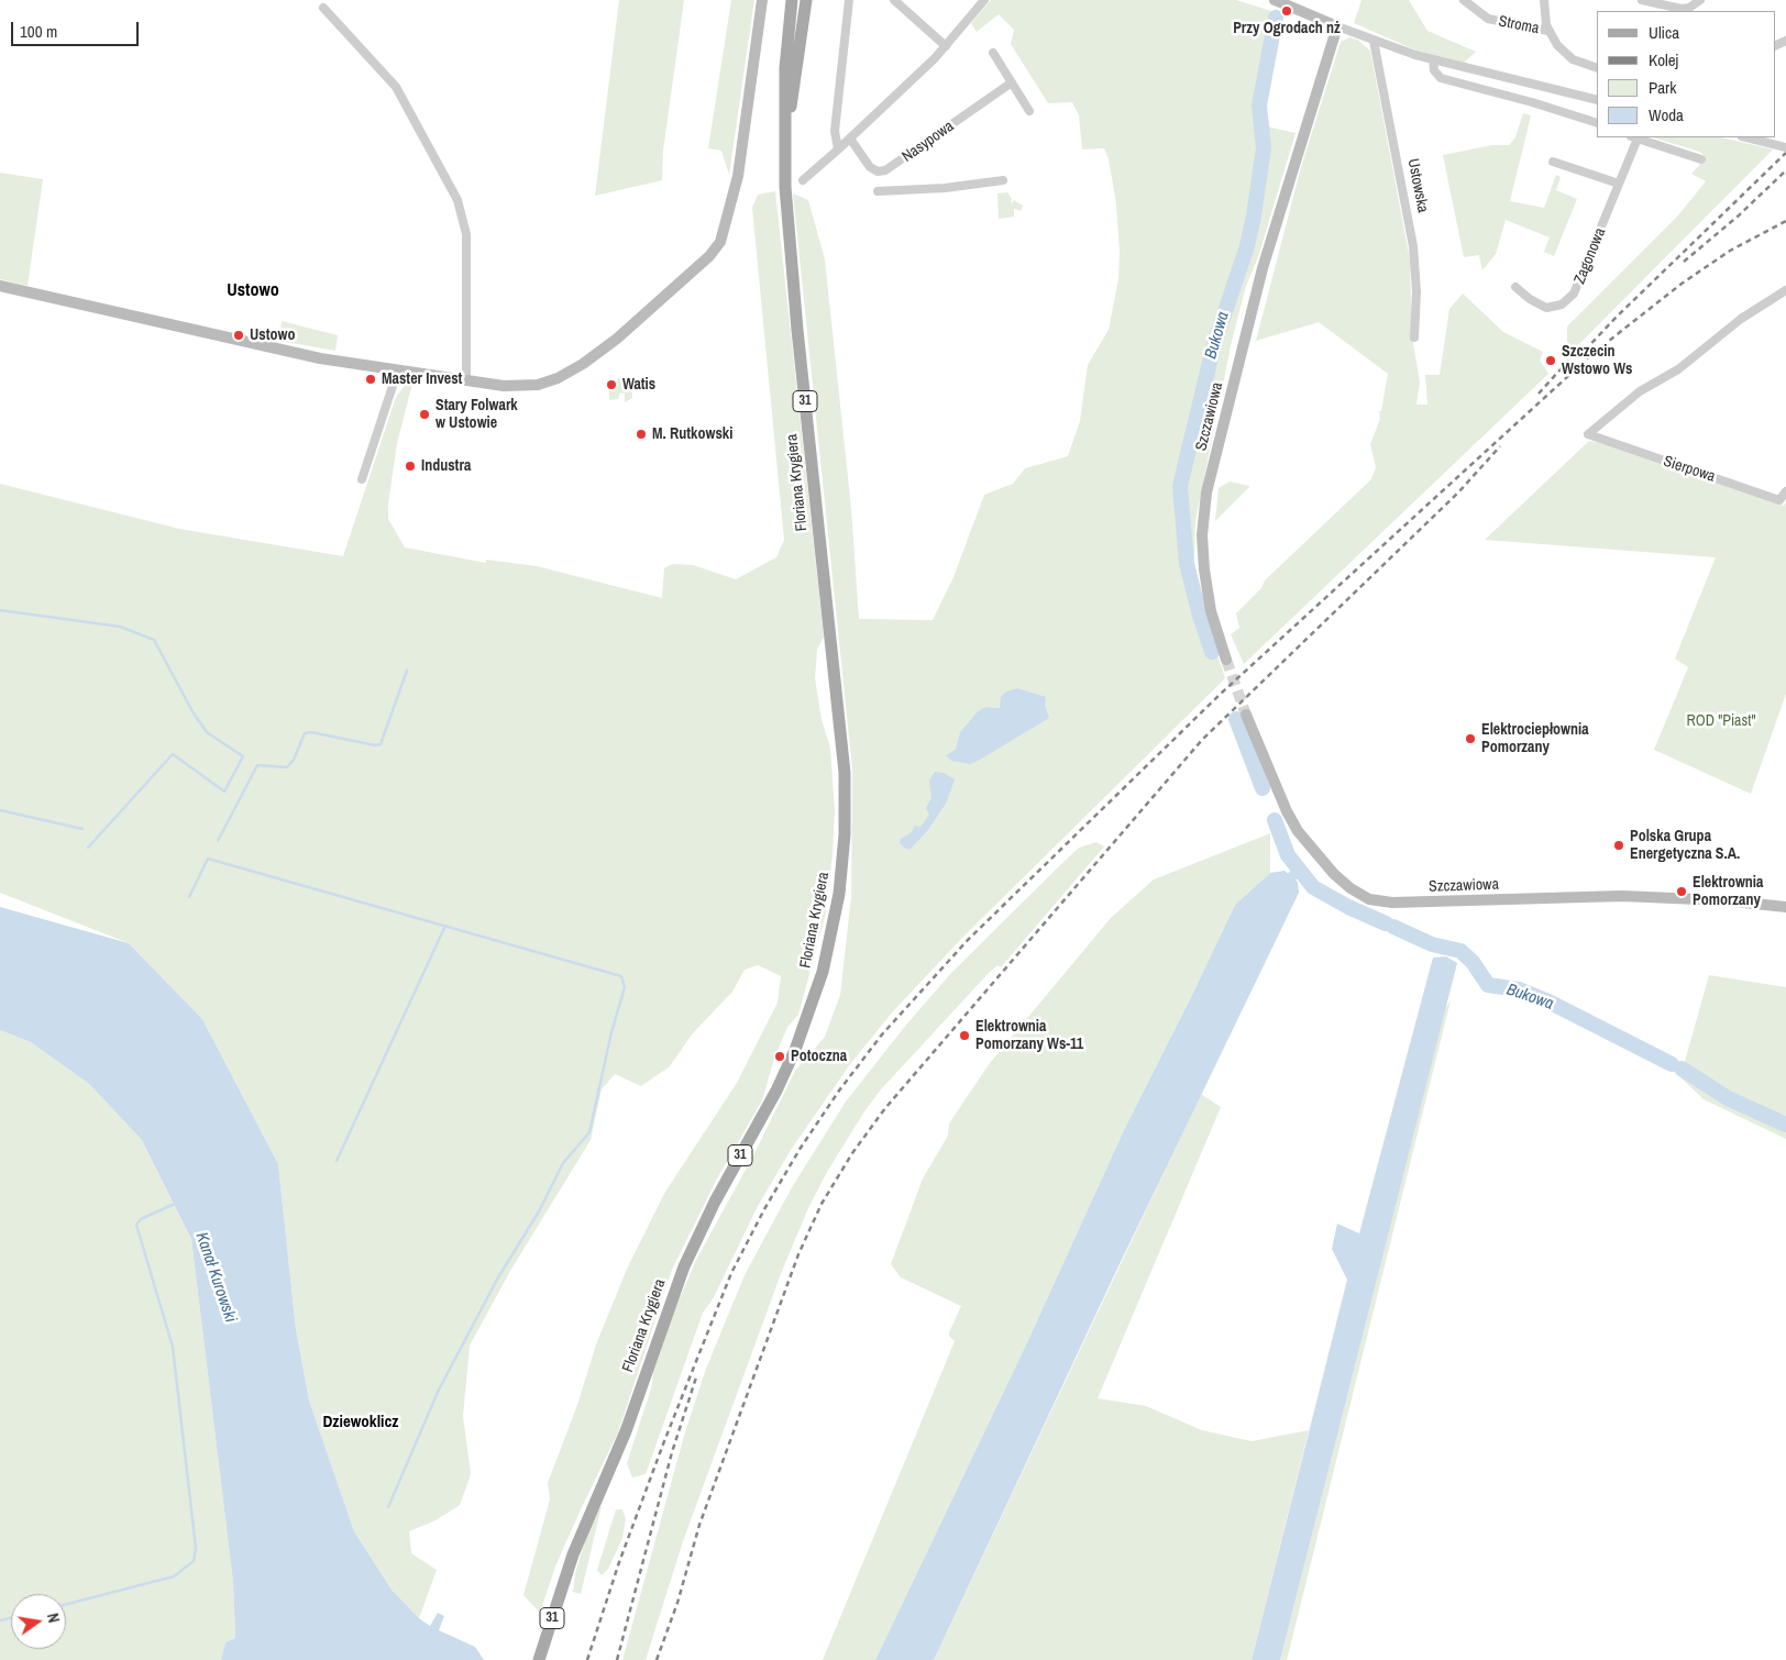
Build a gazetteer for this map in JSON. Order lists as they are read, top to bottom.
{
  "streets": {
    "main road": ["31", "Floriana Krygiera"],
    "street": [
      "Stroma",
      "Nasypowa",
      "Ustowska",
      "Zagonowa",
      "Szczawiowa",
      "Sierpowa"
    ]
  },
  "districts": ["Ustowo", "Dziewoklicz"],
  "water": ["Bukowa", "Kanał Kurowski"],
  "parks": ["ROD \"Piast\""],
  "places": [
    "Przy Ogrodach nż",
    "Ustowo",
    "Szczecin Wstowo Ws",
    "Master Invest",
    "Watis",
    "Stary Folwark w Ustowie",
    "M. Rutkowski",
    "Industra",
    "Elektrociepłownia Pomorzany",
    "Polska Grupa Energetyczna S.A.",
    "Elektrownia Pomorzany",
    "Elektrownia Pomorzany Ws-11",
    "Potoczna"
  ],
  "legend": [
    "Ulica",
    "Kolej",
    "Park",
    "Woda"
  ],
  "scale_bar": "100 m",
  "north": "right"
}
